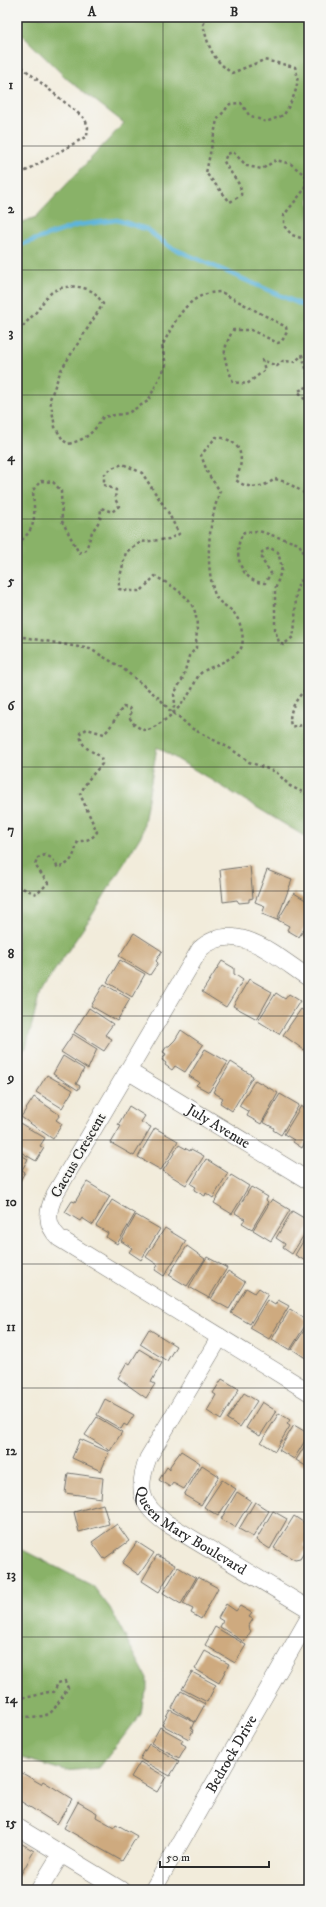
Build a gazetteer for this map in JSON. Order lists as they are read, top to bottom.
{
  "streets": {
    "street": [
      "July Avenue",
      "Cactus Crescent",
      "Queen Mary Boulevard",
      "Bedrock Drive"
    ]
  },
  "crossings": [
    ["July Avenue", "Cactus Crescent"],
    ["Cactus Crescent", "Queen Mary Boulevard"]
  ],
  "scale_bar": "50 m",
  "grid": {
    "columns": ["A", "B"],
    "rows": [
      "1",
      "2",
      "3",
      "4",
      "5",
      "6",
      "7",
      "8",
      "9",
      "10",
      "11",
      "12",
      "13",
      "14",
      "15"
    ]
  }
}
